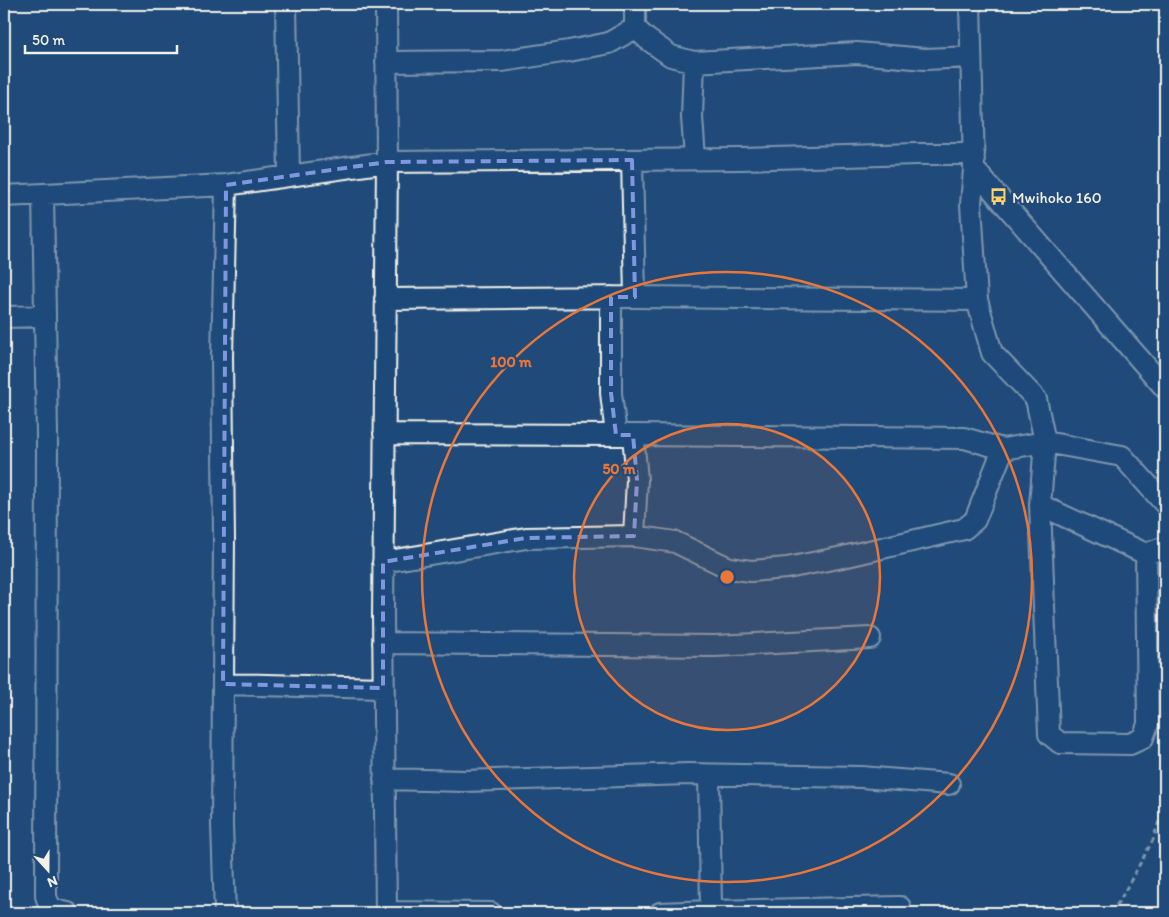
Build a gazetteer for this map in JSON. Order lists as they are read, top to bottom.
{
  "places": {
    "bus stop": ["Mwihoko 160"]
  },
  "scale_bar": "50 m",
  "north": "bottom",
  "rings": ["100 m", "50 m"]
}
